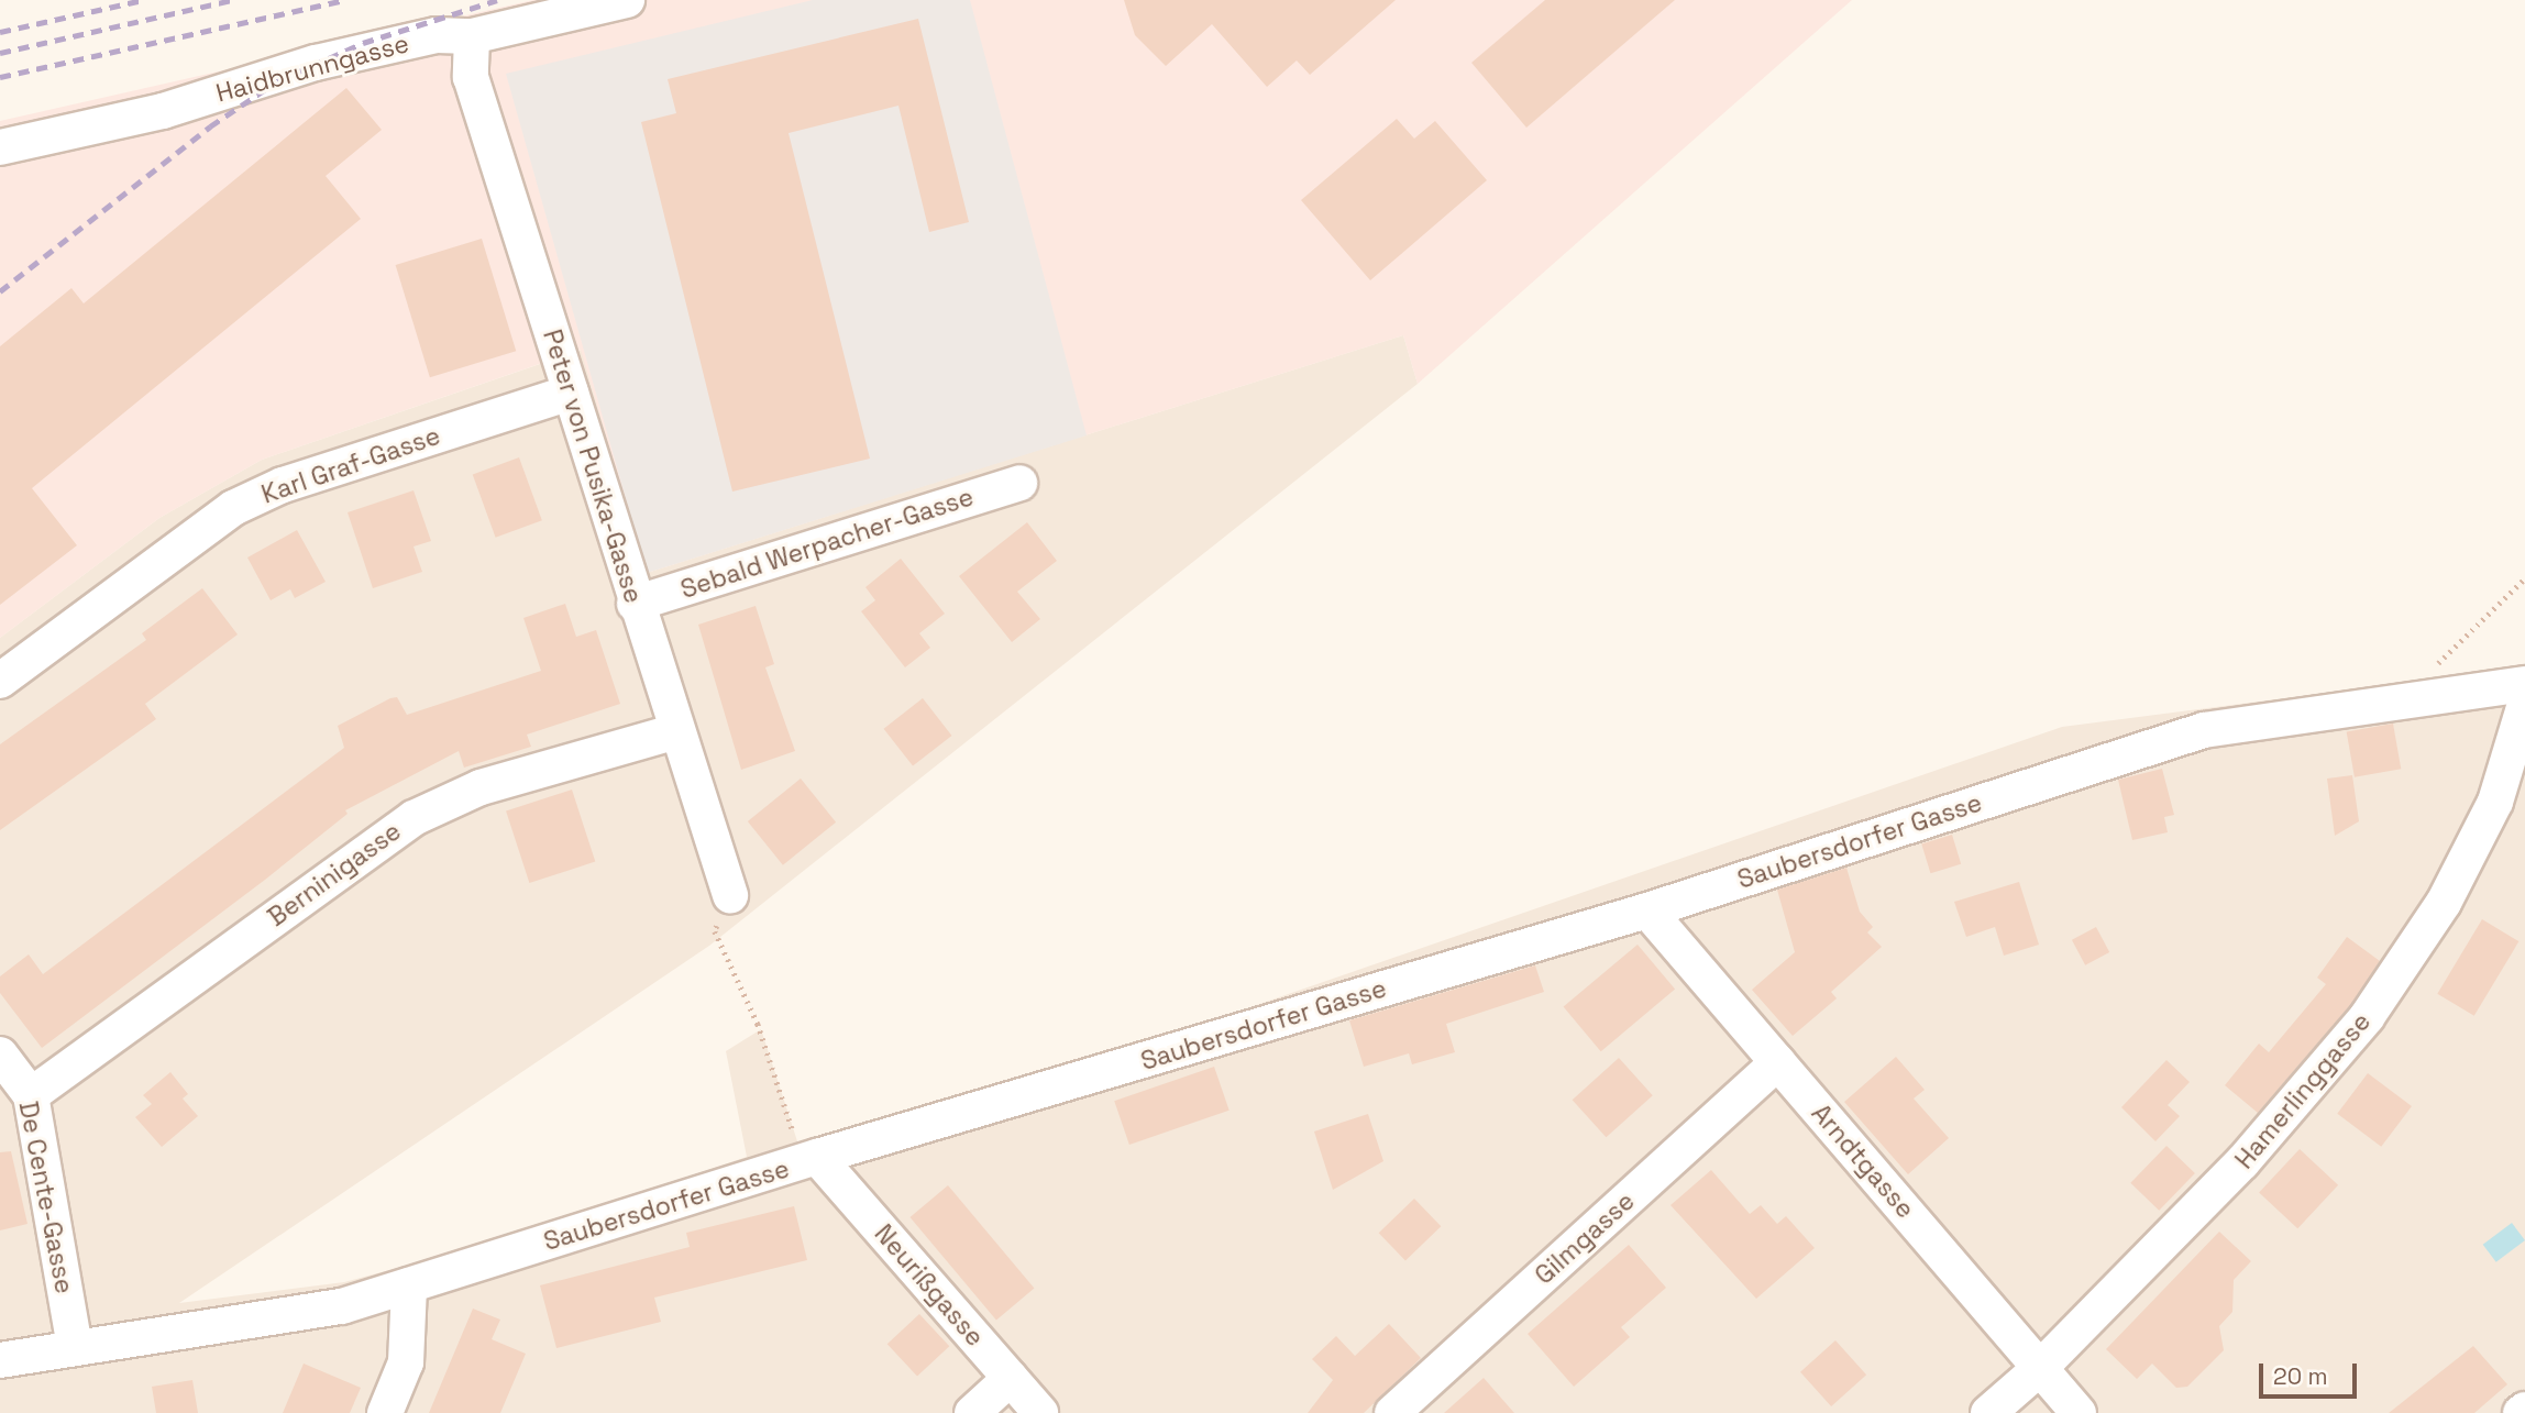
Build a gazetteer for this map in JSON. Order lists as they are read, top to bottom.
{
  "streets": {
    "street": [
      "Haidbrunngasse",
      "Karl Graf-Gasse",
      "Peter von Pusika-Gasse",
      "Sebald Werpacher-Gasse",
      "Saubersdorfer Gasse",
      "Berninigasse",
      "Hamerlinggasse",
      "Arndtgasse",
      "De Cente-Gasse",
      "Gilmgasse",
      "Neurißgasse"
    ]
  },
  "crossings": [
    ["Haidbrunngasse", "Peter von Pusika-Gasse"],
    ["Karl Graf-Gasse", "Peter von Pusika-Gasse"],
    ["Peter von Pusika-Gasse", "Sebald Werpacher-Gasse"],
    ["Peter von Pusika-Gasse", "Berninigasse"],
    ["Saubersdorfer Gasse", "Arndtgasse"],
    ["Saubersdorfer Gasse", "De Cente-Gasse"],
    ["Saubersdorfer Gasse", "Neurißgasse"],
    ["Berninigasse", "De Cente-Gasse"],
    ["Hamerlinggasse", "Arndtgasse"],
    ["Arndtgasse", "Gilmgasse"]
  ],
  "scale_bar": "20 m"
}
